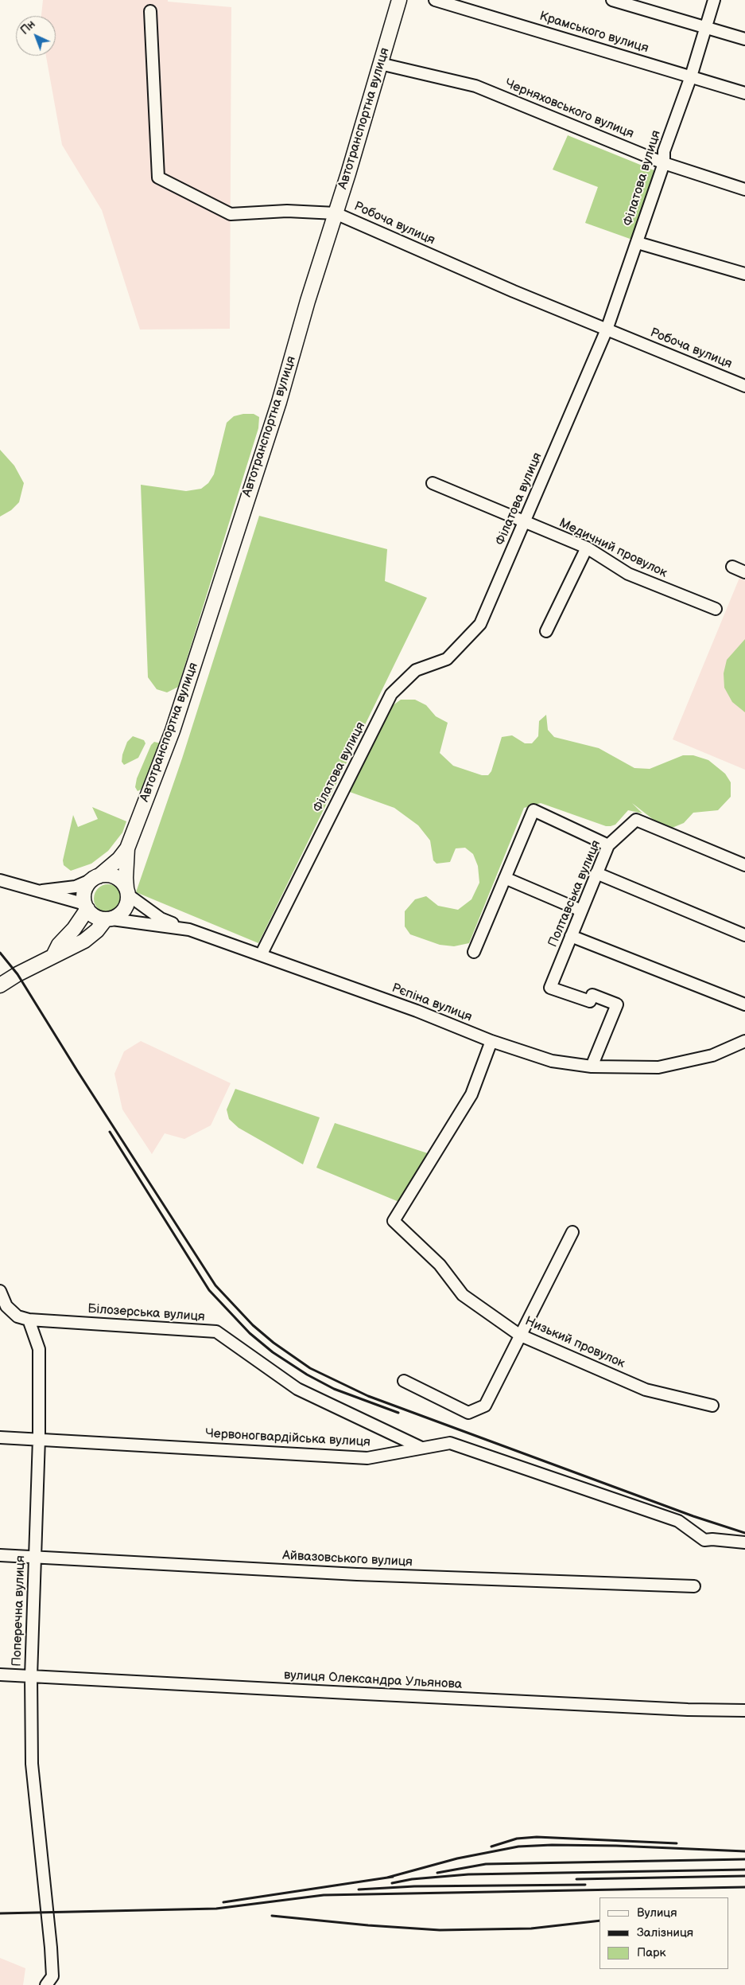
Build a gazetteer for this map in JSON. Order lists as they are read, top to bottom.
{
  "streets": {
    "main road": ["Автотранспортна вулиця"],
    "street": [
      "Крамського вулиця",
      "Черняховського вулиця",
      "Філатова вулиця",
      "Робоча вулиця",
      "Медичний провулок",
      "Полтавська вулиця",
      "Рєпіна вулиця",
      "Білозерська вулиця",
      "Низький провулок",
      "Червоногвардійська вулиця",
      "Айвазовського вулиця",
      "Поперечна вулиця",
      "вулиця Олександра Ульянова"
    ]
  },
  "crossings": [
    ["Крамського вулиця", "Філатова вулиця"],
    ["Черняховського вулиця", "Автотранспортна вулиця"],
    ["Черняховського вулиця", "Філатова вулиця"],
    ["Автотранспортна вулиця", "Робоча вулиця"],
    ["Філатова вулиця", "Робоча вулиця"],
    ["Філатова вулиця", "Медичний провулок"],
    ["Філатова вулиця", "Рєпіна вулиця"],
    ["Полтавська вулиця", "Рєпіна вулиця"],
    ["Рєпіна вулиця", "Низький провулок"],
    ["Білозерська вулиця", "Червоногвардійська вулиця"],
    ["Білозерська вулиця", "Поперечна вулиця"],
    ["Червоногвардійська вулиця", "Поперечна вулиця"],
    ["Айвазовського вулиця", "Поперечна вулиця"],
    ["Поперечна вулиця", "вулиця Олександра Ульянова"]
  ],
  "legend": ["Вулиця", "Залізниця", "Парк"],
  "north": "top left"
}
